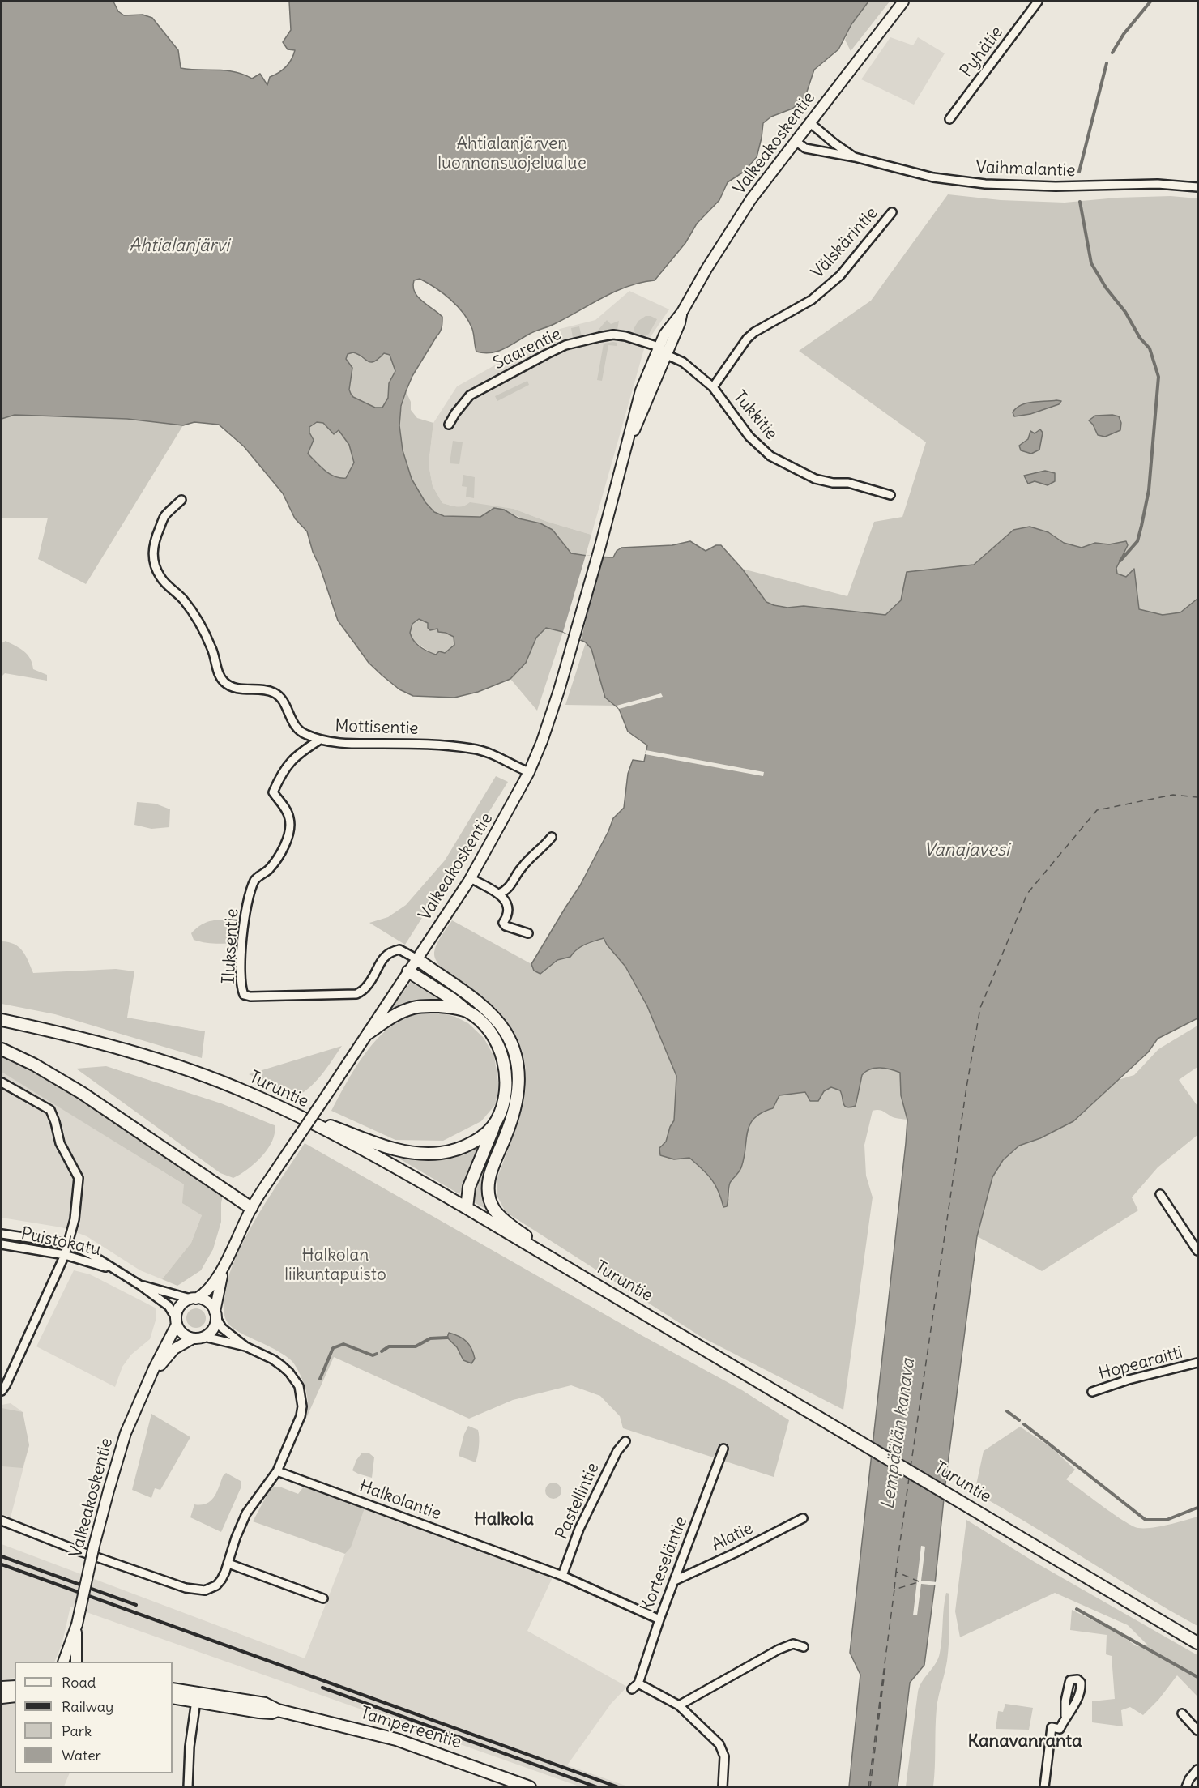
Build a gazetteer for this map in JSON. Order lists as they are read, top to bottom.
{
  "streets": {
    "main road": ["Turuntie", "Tampereentie"],
    "street": [
      "Pyhätie",
      "Valkeakoskentie",
      "Vaihmalantie",
      "Välskärintie",
      "Saarentie",
      "Tukkitie",
      "Mottisentie",
      "Iluksentie",
      "Puistokatu",
      "Hopearaitti",
      "Halkolantie",
      "Pastellintie",
      "Alatie",
      "Korteseläntie"
    ]
  },
  "crossings": [
    ["Valkeakoskentie", "Vaihmalantie"],
    ["Valkeakoskentie", "Saarentie"],
    ["Valkeakoskentie", "Tukkitie"],
    ["Valkeakoskentie", "Mottisentie"],
    ["Valkeakoskentie", "Iluksentie"],
    ["Valkeakoskentie", "Puistokatu"],
    ["Välskärintie", "Tukkitie"],
    ["Saarentie", "Tukkitie"],
    ["Mottisentie", "Iluksentie"],
    ["Halkolantie", "Pastellintie"],
    ["Halkolantie", "Korteseläntie"],
    ["Alatie", "Korteseläntie"]
  ],
  "districts": ["Halkola", "Kanavanranta"],
  "water": ["Ahtialanjärvi", "Vanajavesi", "Lempäälän kanava"],
  "parks": ["Ahtialanjärven luonnonsuojelualue", "Halkolan liikuntapuisto"],
  "legend": [
    "Road",
    "Railway",
    "Park",
    "Water"
  ]
}
